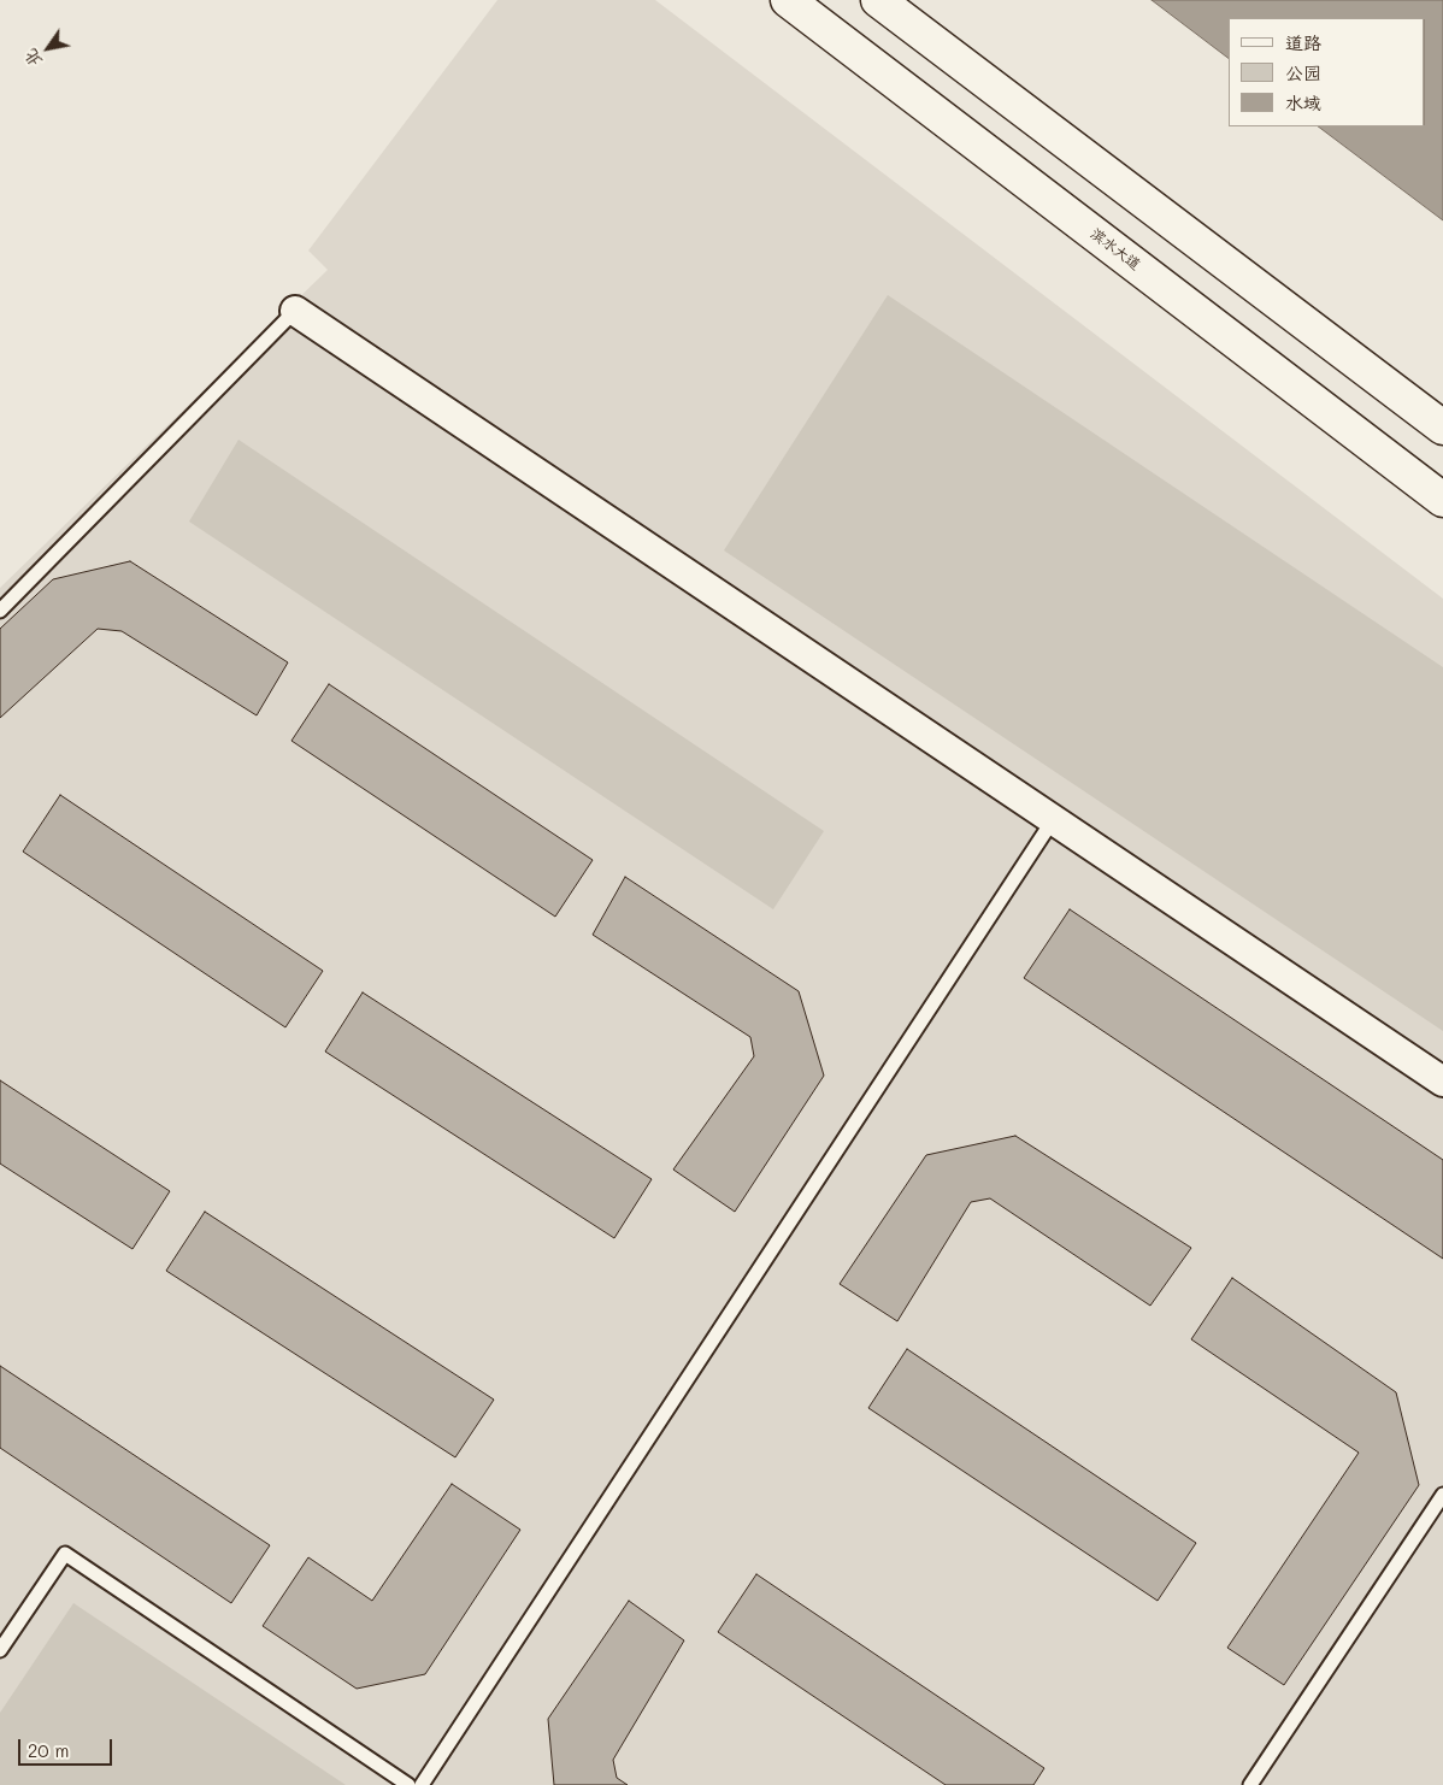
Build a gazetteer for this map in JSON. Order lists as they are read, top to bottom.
{
  "streets": {
    "main road": ["滨水大道"]
  },
  "legend": ["道路", "公园", "水域"],
  "scale_bar": "20 m",
  "north": "bottom left"
}
